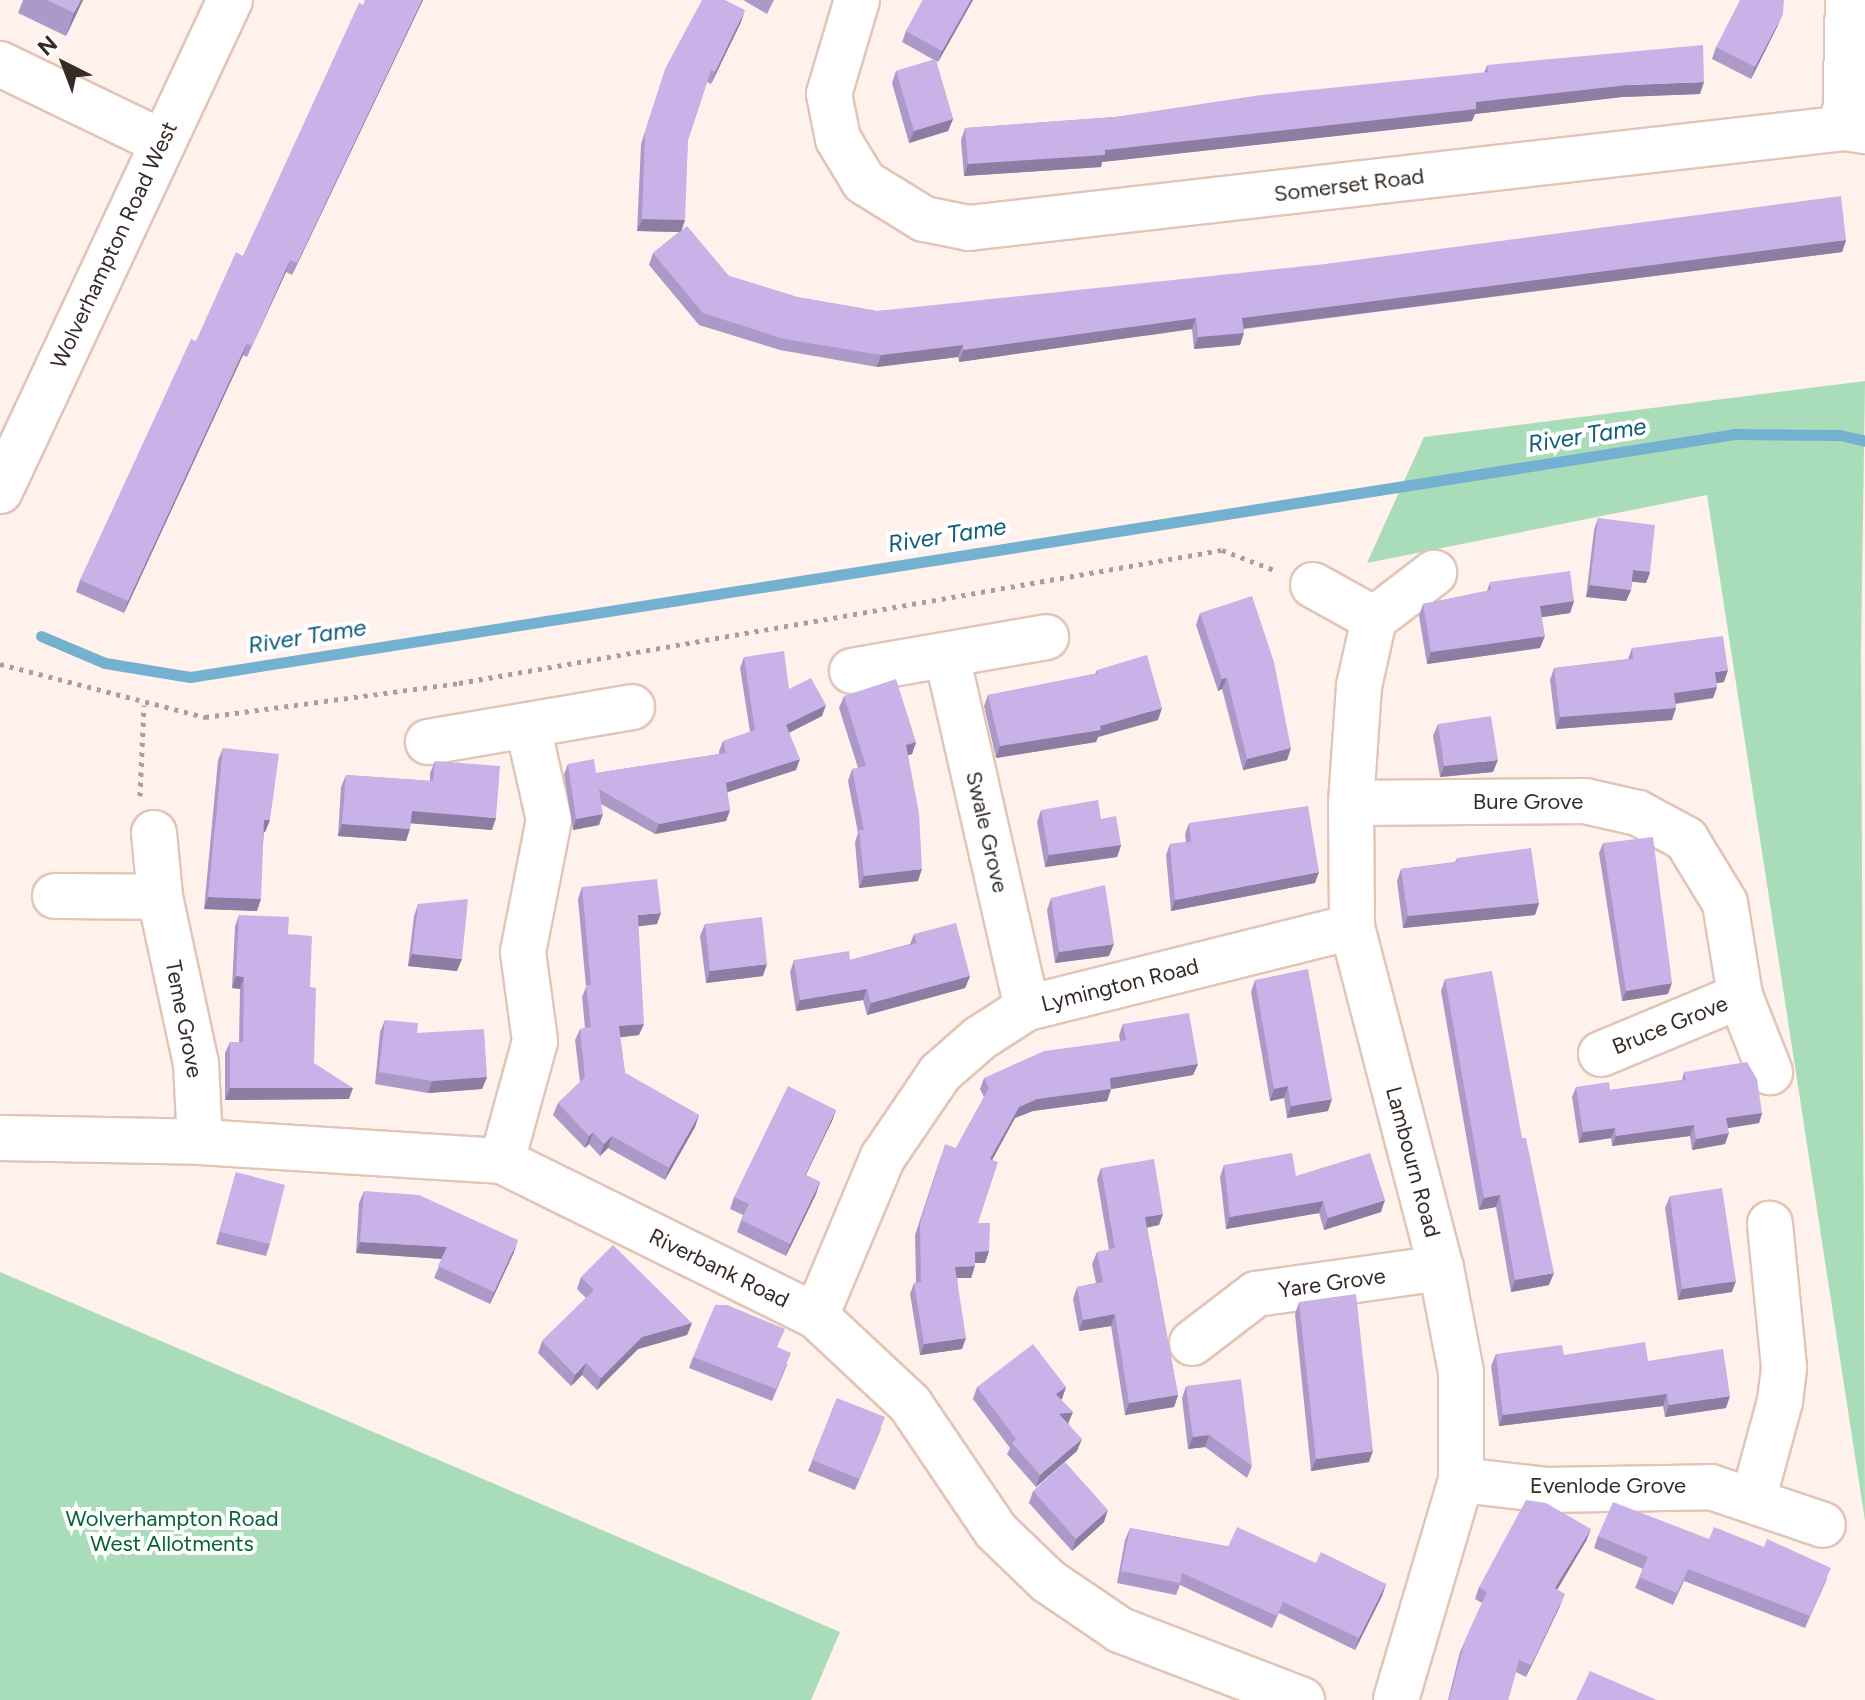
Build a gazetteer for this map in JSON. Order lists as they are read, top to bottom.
{
  "streets": {
    "street": [
      "Somerset Road",
      "Wolverhampton Road West",
      "Bure Grove",
      "Swale Grove",
      "Lymington Road",
      "Teme Grove",
      "Bruce Grove",
      "Lambourn Road",
      "Riverbank Road",
      "Yare Grove",
      "Evenlode Grove"
    ]
  },
  "crossings": [
    ["Bure Grove", "Bruce Grove"],
    ["Bure Grove", "Lambourn Road"],
    ["Swale Grove", "Lymington Road"],
    ["Lymington Road", "Lambourn Road"],
    ["Lymington Road", "Riverbank Road"],
    ["Teme Grove", "Riverbank Road"],
    ["Lambourn Road", "Yare Grove"],
    ["Lambourn Road", "Evenlode Grove"]
  ],
  "water": ["River Tame"],
  "parks": ["Wolverhampton Road West Allotments"],
  "north": "top left"
}
